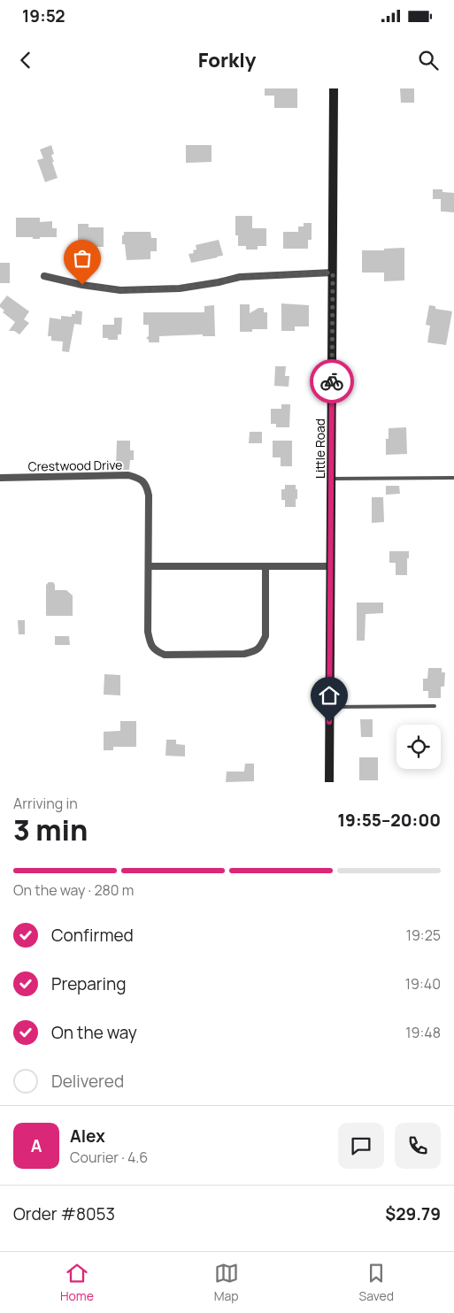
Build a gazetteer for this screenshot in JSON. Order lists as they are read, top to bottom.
{
  "streets": {
    "street": ["Little Road", "Crestwood Drive"]
  },
  "page": {
    "status": "19:52",
    "header": "Forkly",
    "heading": ["3 min", "Arriving in", "19:55–20:00"],
    "panel": [
      "Alex",
      "Courier · 4.6",
      "Order #8053",
      "$29.79"
    ],
    "bar": "On the way · 280 m",
    "list": [
      ["Confirmed", "19:25"],
      ["Preparing", "19:40"],
      ["On the way", "19:48"],
      "Delivered"
    ],
    "round": "A",
    "tabs": ["Home", "Map", "Saved"]
  }
}
